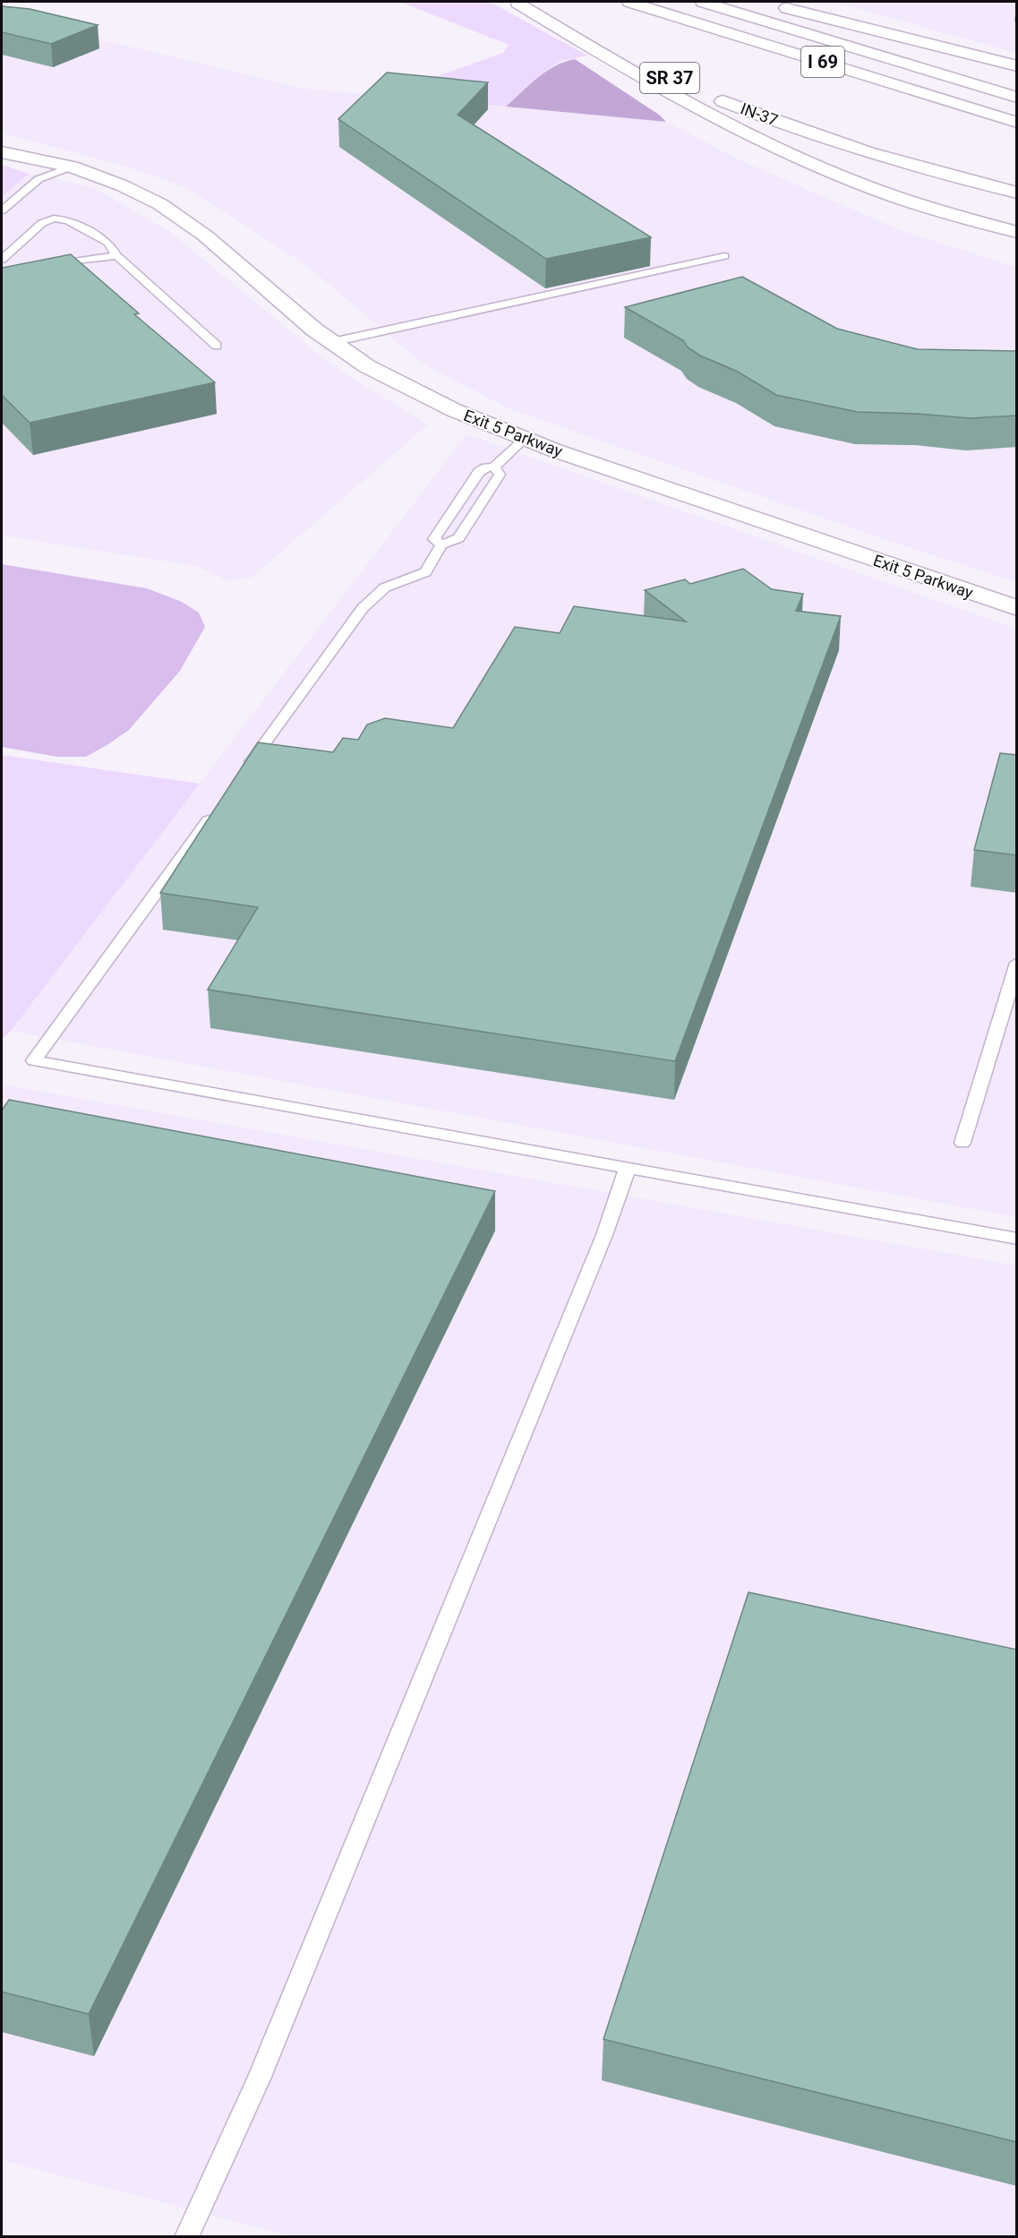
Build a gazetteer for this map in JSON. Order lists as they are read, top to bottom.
{
  "streets": {
    "main road": [
      "I 69",
      "SR 37",
      "IN-37",
      "Exit 5 Parkway"
    ]
  }
}
